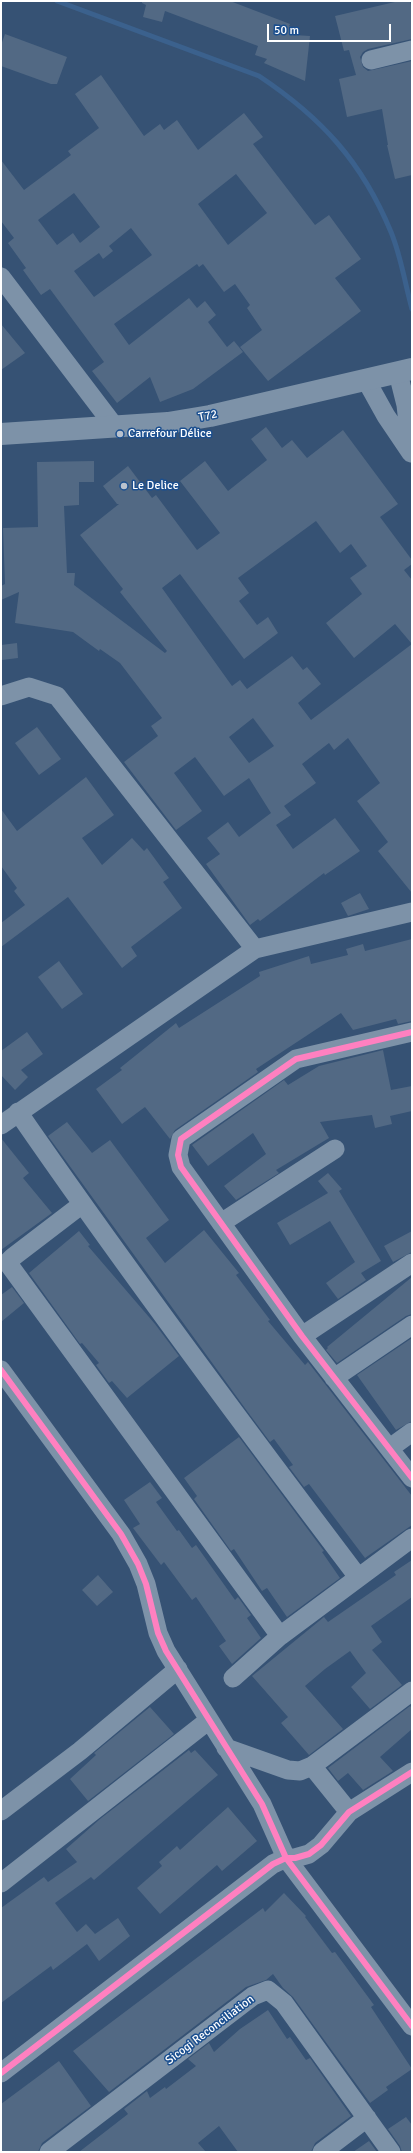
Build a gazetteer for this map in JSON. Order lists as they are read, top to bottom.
{
  "streets": {
    "street": ["T72", "Sicogi Reconciliation"]
  },
  "places": ["Carrefour Délice", "Le Delice"],
  "scale_bar": "50 m"
}
